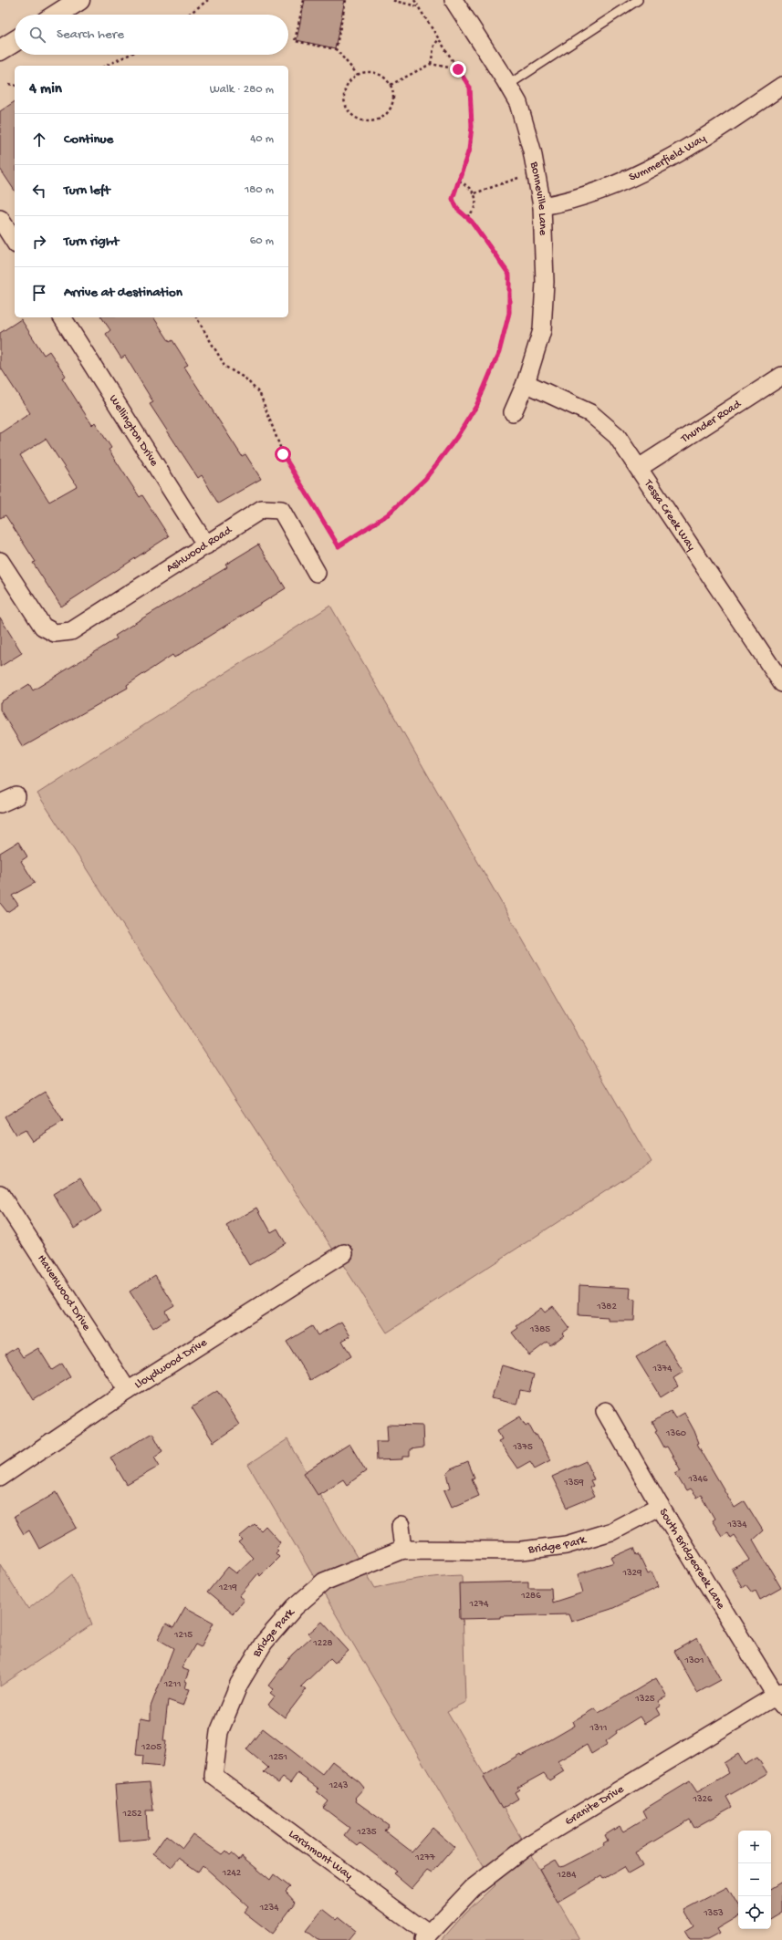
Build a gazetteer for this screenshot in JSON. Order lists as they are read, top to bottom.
{
  "streets": {
    "street": [
      "Summerfield Way",
      "Bonneville Lane",
      "Thunder Road",
      "Wellington Drive",
      "Tessa Creek Way",
      "Ashwood Road",
      "Havenwood Drive",
      "Lloydwood Drive",
      "Bridge Park",
      "South Bridgecreek Lane",
      "Granite Drive",
      "Larchmont Way"
    ]
  },
  "crossings": [
    ["Summerfield Way", "Bonneville Lane"],
    ["Bonneville Lane", "Tessa Creek Way"],
    ["Thunder Road", "Tessa Creek Way"],
    ["Wellington Drive", "Ashwood Road"],
    ["Havenwood Drive", "Lloydwood Drive"],
    ["Bridge Park", "South Bridgecreek Lane"],
    ["Bridge Park", "Larchmont Way"],
    ["South Bridgecreek Lane", "Granite Drive"],
    ["Granite Drive", "Larchmont Way"]
  ],
  "house_numbers": [
    "1382",
    "1385",
    "1374",
    "1360",
    "1375",
    "1346",
    "1359",
    "1334",
    "1329",
    "1219",
    "1286",
    "1274",
    "1215",
    "1228",
    "1301",
    "1211",
    "1325",
    "1311",
    "1205",
    "1251",
    "1243",
    "1326",
    "1252",
    "1235",
    "1277",
    "1242",
    "1284",
    "1234",
    "1353"
  ],
  "page": {
    "search": "Search here",
    "heading": ["4 min", "Walk · 280 m"],
    "list": [
      ["Continue", "40 m"],
      ["Turn left", "180 m"],
      ["Turn right", "60 m"],
      "Arrive at destination"
    ],
    "map_buttons": ["+", "−"]
  }
}
